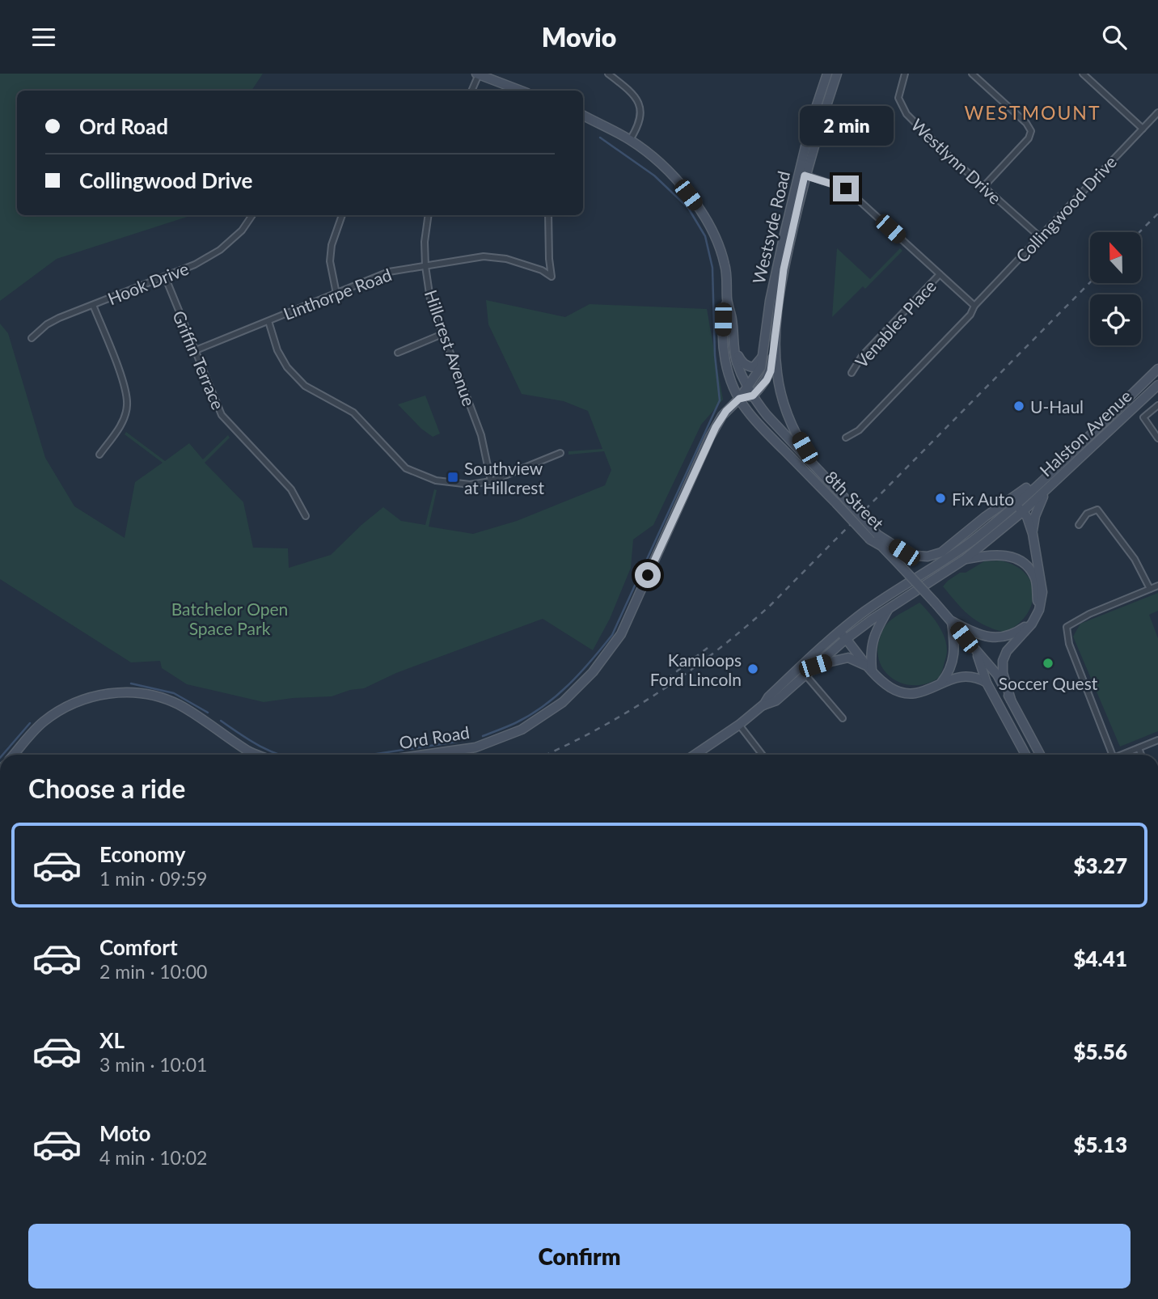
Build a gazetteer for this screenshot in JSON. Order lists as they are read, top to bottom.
{
  "streets": {
    "main road": [
      "Westsyde Road",
      "Halston Avenue",
      "8th Street",
      "Ord Road"
    ],
    "street": [
      "Westlynn Drive",
      "Collingwood Drive",
      "Hook Drive",
      "Linthorpe Road",
      "Venables Place",
      "Hillcrest Avenue",
      "Griffin Terrace"
    ]
  },
  "crossings": [
    ["Westlynn Drive", "Collingwood Drive"],
    ["Westsyde Road", "8th Street"],
    ["Westsyde Road", "Ord Road"],
    ["Hook Drive", "Griffin Terrace"],
    ["Linthorpe Road", "Hillcrest Avenue"],
    ["Linthorpe Road", "Griffin Terrace"],
    ["8th Street", "Ord Road"]
  ],
  "districts": ["WESTMOUNT"],
  "parks": ["Batchelor Open Space Park"],
  "places": {
    "other": [
      "U-Haul",
      "Fix Auto",
      "Soccer Quest",
      "Kamloops Ford Lincoln"
    ],
    "transit": ["Southview at Hillcrest"]
  },
  "north": "top",
  "page": {
    "header": "Movio",
    "banner": ["Ord Road", "Collingwood Drive"],
    "bubble": "2 min",
    "heading": "Choose a ride",
    "list": [
      {
        "name": "Economy",
        "note": "1 min · 09:59",
        "value": "$3.27"
      },
      {
        "name": "Comfort",
        "note": "2 min · 10:00",
        "value": "$4.41"
      },
      {
        "name": "XL",
        "note": "3 min · 10:01",
        "value": "$5.56"
      },
      {
        "name": "Moto",
        "note": "4 min · 10:02",
        "value": "$5.13"
      }
    ],
    "buttons": "Confirm"
  }
}
